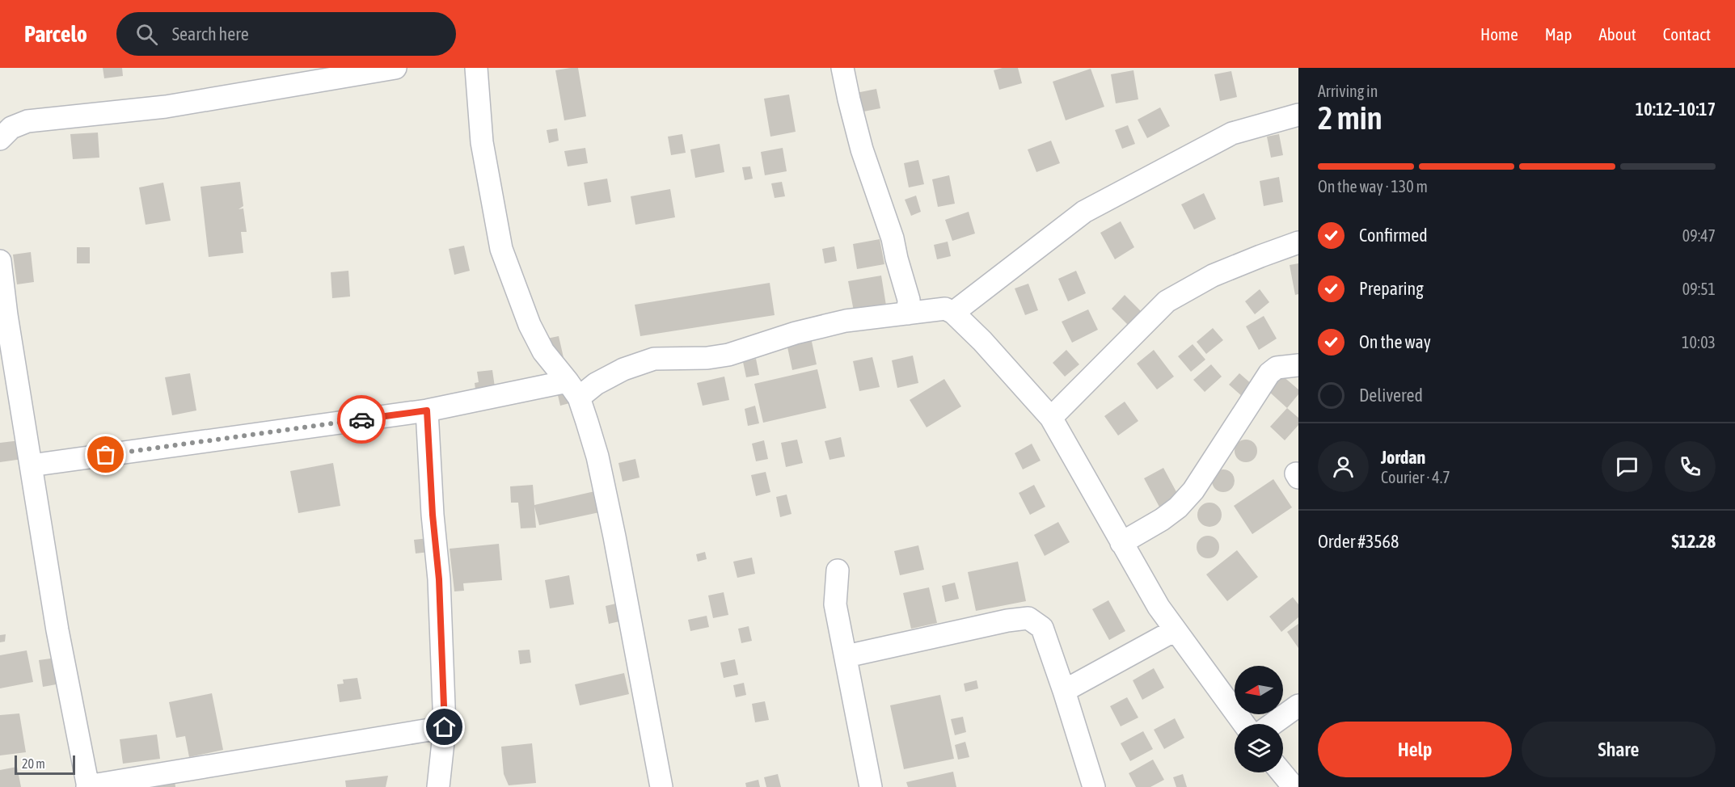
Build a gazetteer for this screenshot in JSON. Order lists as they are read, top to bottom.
{
  "scale_bar": "20 m",
  "north": "left",
  "page": {
    "header": "Parcelo",
    "search": "Search here",
    "nav": [
      "Home",
      "Map",
      "About",
      "Contact"
    ],
    "heading": ["2 min", "Arriving in", "10:12–10:17"],
    "panel": [
      "Jordan",
      "Courier · 4.7",
      "Order #3568",
      "$12.28"
    ],
    "bar": "On the way · 130 m",
    "list": [
      ["Confirmed", "09:47"],
      ["Preparing", "09:51"],
      ["On the way", "10:03"],
      "Delivered"
    ],
    "buttons": ["Help", "Share"],
    "scale": "20 m"
  }
}
